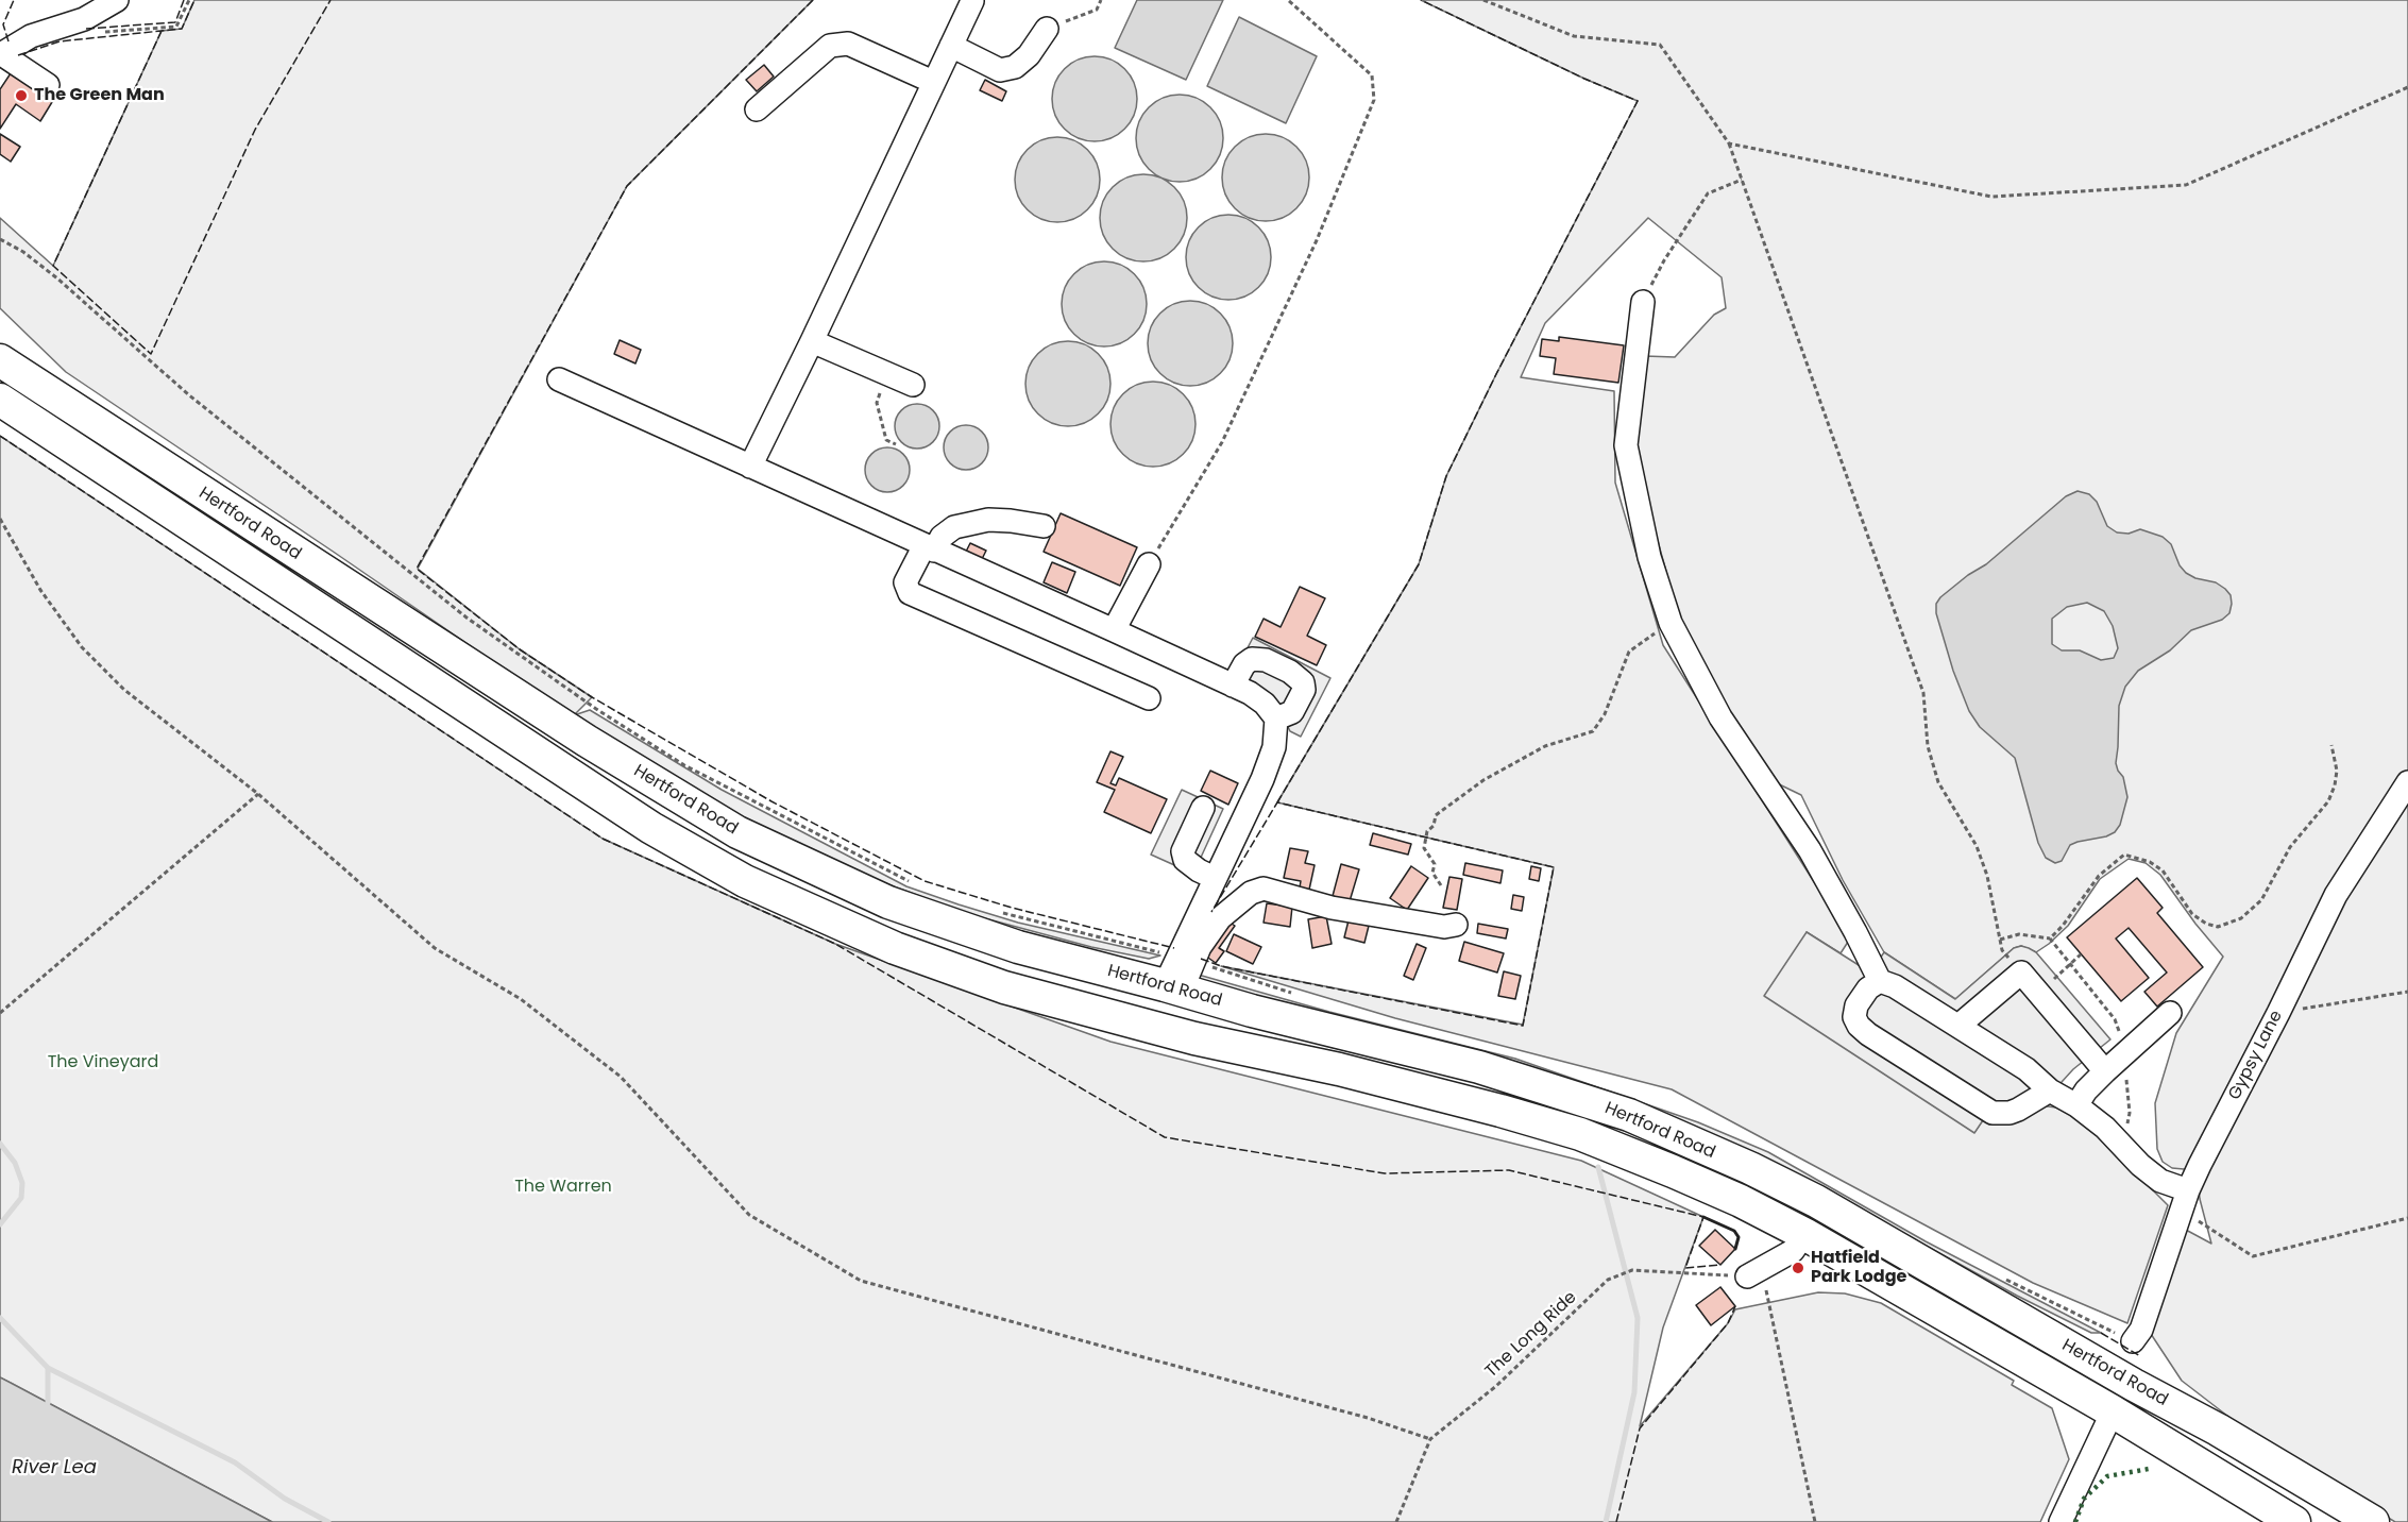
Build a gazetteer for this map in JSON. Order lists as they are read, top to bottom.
{
  "streets": {
    "highway": ["Hertford Road"],
    "street": ["Gypsy Lane"],
    "path": ["The Long Ride"]
  },
  "water": ["River Lea"],
  "parks": ["The Vineyard", "The Warren"],
  "places": ["The Green Man", "Hatfield Park Lodge"]
}
